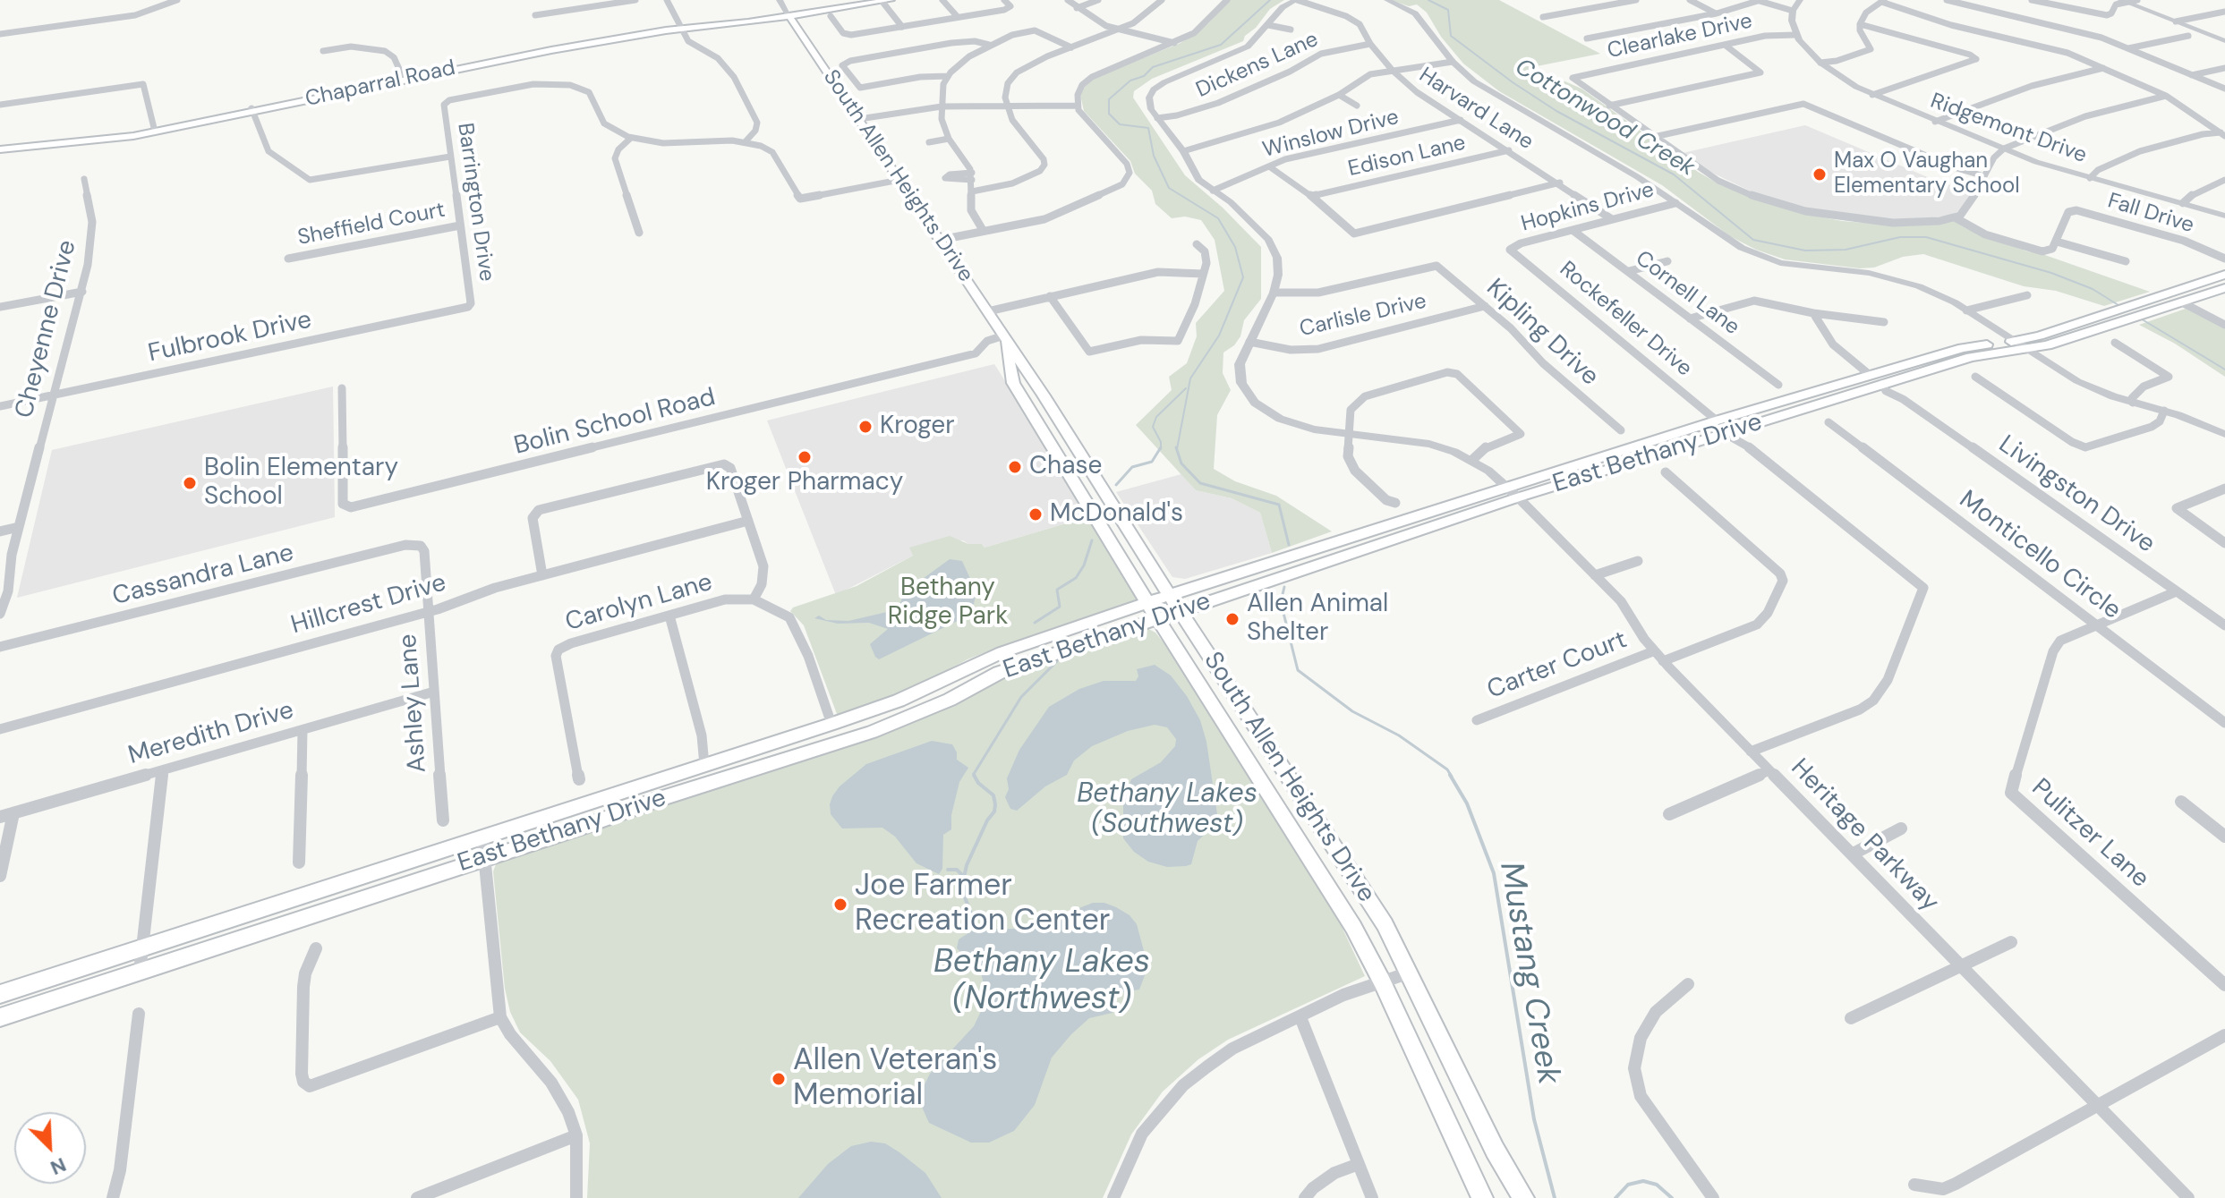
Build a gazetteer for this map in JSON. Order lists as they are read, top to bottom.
{
  "streets": {
    "main road": ["Chaparral Road", "South Allen Heights Drive", "East Bethany Drive"],
    "street": [
      "Clearlake Drive",
      "Dickens Lane",
      "Harvard Lane",
      "Ridgemont Drive",
      "Winslow Drive",
      "Edison Lane",
      "Barrington Drive",
      "Hopkins Drive",
      "Fall Drive",
      "Sheffield Court",
      "Cornell Lane",
      "Carlisle Drive",
      "Rockefeller Drive",
      "Cheyenne Drive",
      "Kipling Drive",
      "Fulbrook Drive",
      "Bolin School Road",
      "Livingston Drive",
      "Monticello Circle",
      "Cassandra Lane",
      "Carolyn Lane",
      "Hillcrest Drive",
      "Carter Court",
      "Ashley Lane",
      "Meredith Drive",
      "Pulitzer Lane",
      "Heritage Parkway"
    ]
  },
  "crossings": [
    ["Clearlake Drive", "Ridgemont Drive"],
    ["Dickens Lane", "Harvard Lane"],
    ["Chaparral Road", "South Allen Heights Drive"],
    ["Harvard Lane", "Winslow Drive"],
    ["Harvard Lane", "Edison Lane"],
    ["Harvard Lane", "Hopkins Drive"],
    ["South Allen Heights Drive", "Bolin School Road"],
    ["South Allen Heights Drive", "East Bethany Drive"],
    ["Barrington Drive", "Sheffield Court"],
    ["Barrington Drive", "Fulbrook Drive"],
    ["Hopkins Drive", "Cornell Lane"],
    ["Hopkins Drive", "Rockefeller Drive"],
    ["Carlisle Drive", "Kipling Drive"],
    ["Rockefeller Drive", "East Bethany Drive"],
    ["Cheyenne Drive", "Fulbrook Drive"],
    ["East Bethany Drive", "Livingston Drive"],
    ["East Bethany Drive", "Carolyn Lane"],
    ["East Bethany Drive", "Heritage Parkway"],
    ["Livingston Drive", "Pulitzer Lane"],
    ["Monticello Circle", "Pulitzer Lane"],
    ["Cassandra Lane", "Ashley Lane"],
    ["Hillcrest Drive", "Ashley Lane"],
    ["Carter Court", "Heritage Parkway"],
    ["Ashley Lane", "Meredith Drive"]
  ],
  "water": [
    "Cottonwood Creek",
    "Bethany Lakes (Southwest)",
    "Bethany Lakes (Northwest)",
    "Mustang Creek"
  ],
  "parks": ["Bethany Ridge Park"],
  "places": [
    "Max O Vaughan Elementary School",
    "Kroger",
    "Kroger Pharmacy",
    "Chase",
    "Bolin Elementary School",
    "McDonald's",
    "Allen Animal Shelter",
    "Joe Farmer Recreation Center",
    "Allen Veteran's Memorial"
  ],
  "north": "bottom right"
}
